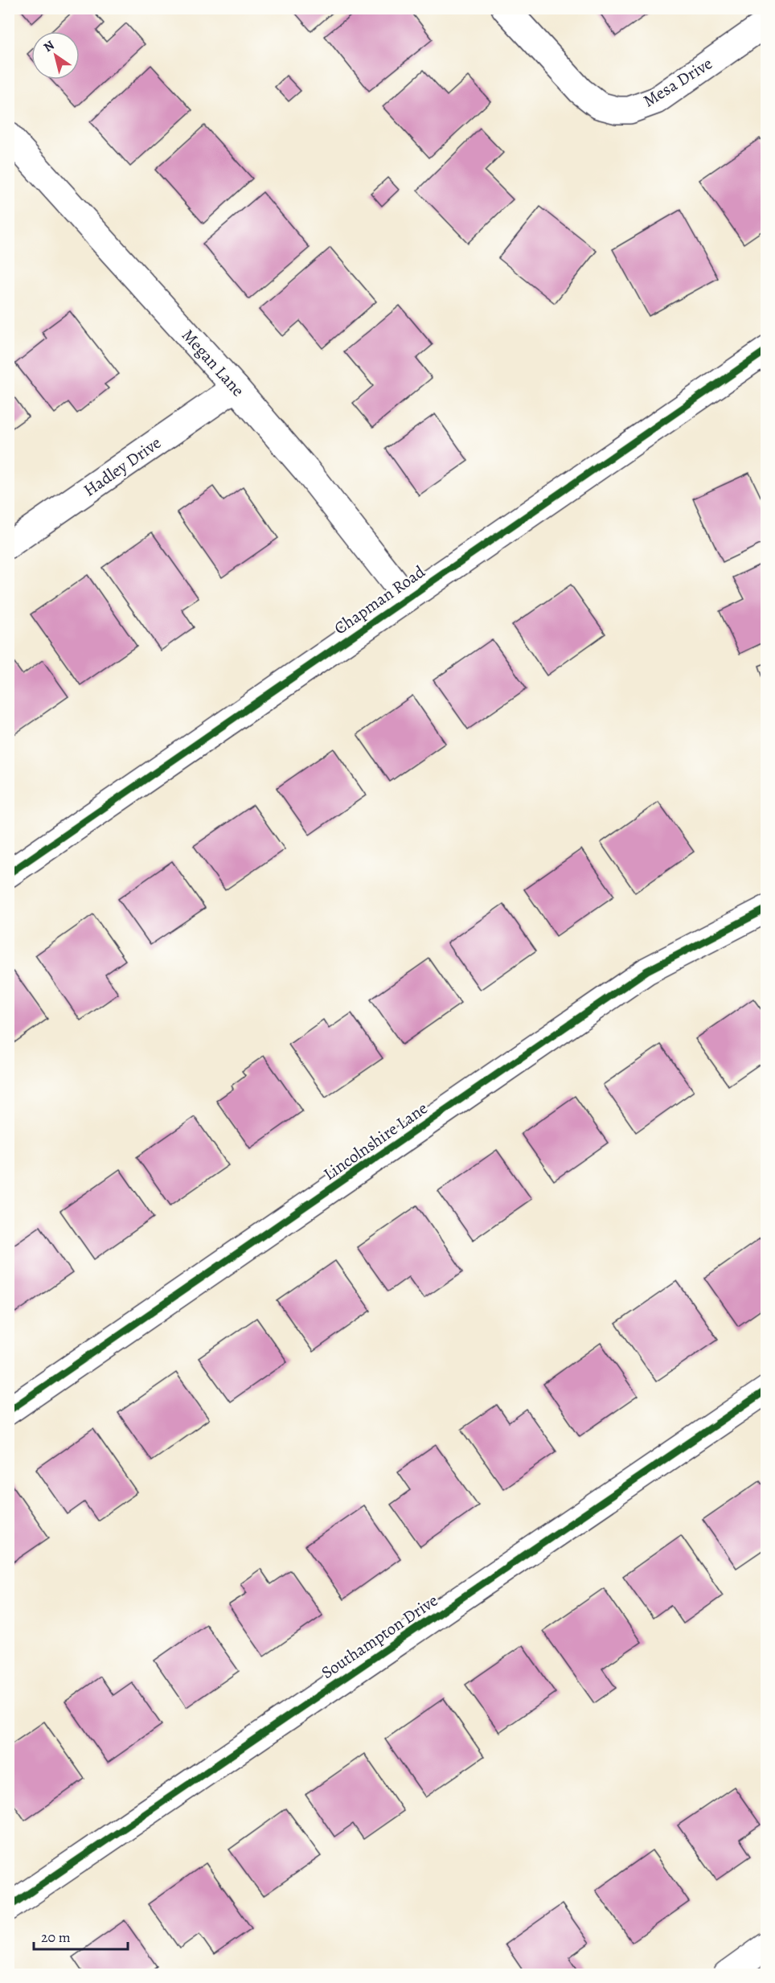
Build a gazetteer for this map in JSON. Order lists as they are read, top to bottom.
{
  "streets": {
    "street": [
      "Mesa Drive",
      "Megan Lane",
      "Hadley Drive",
      "Chapman Road",
      "Lincolnshire Lane",
      "Southampton Drive"
    ]
  },
  "crossings": [
    ["Megan Lane", "Hadley Drive"],
    ["Megan Lane", "Chapman Road"]
  ],
  "scale_bar": "20 m",
  "north": "top left"
}
